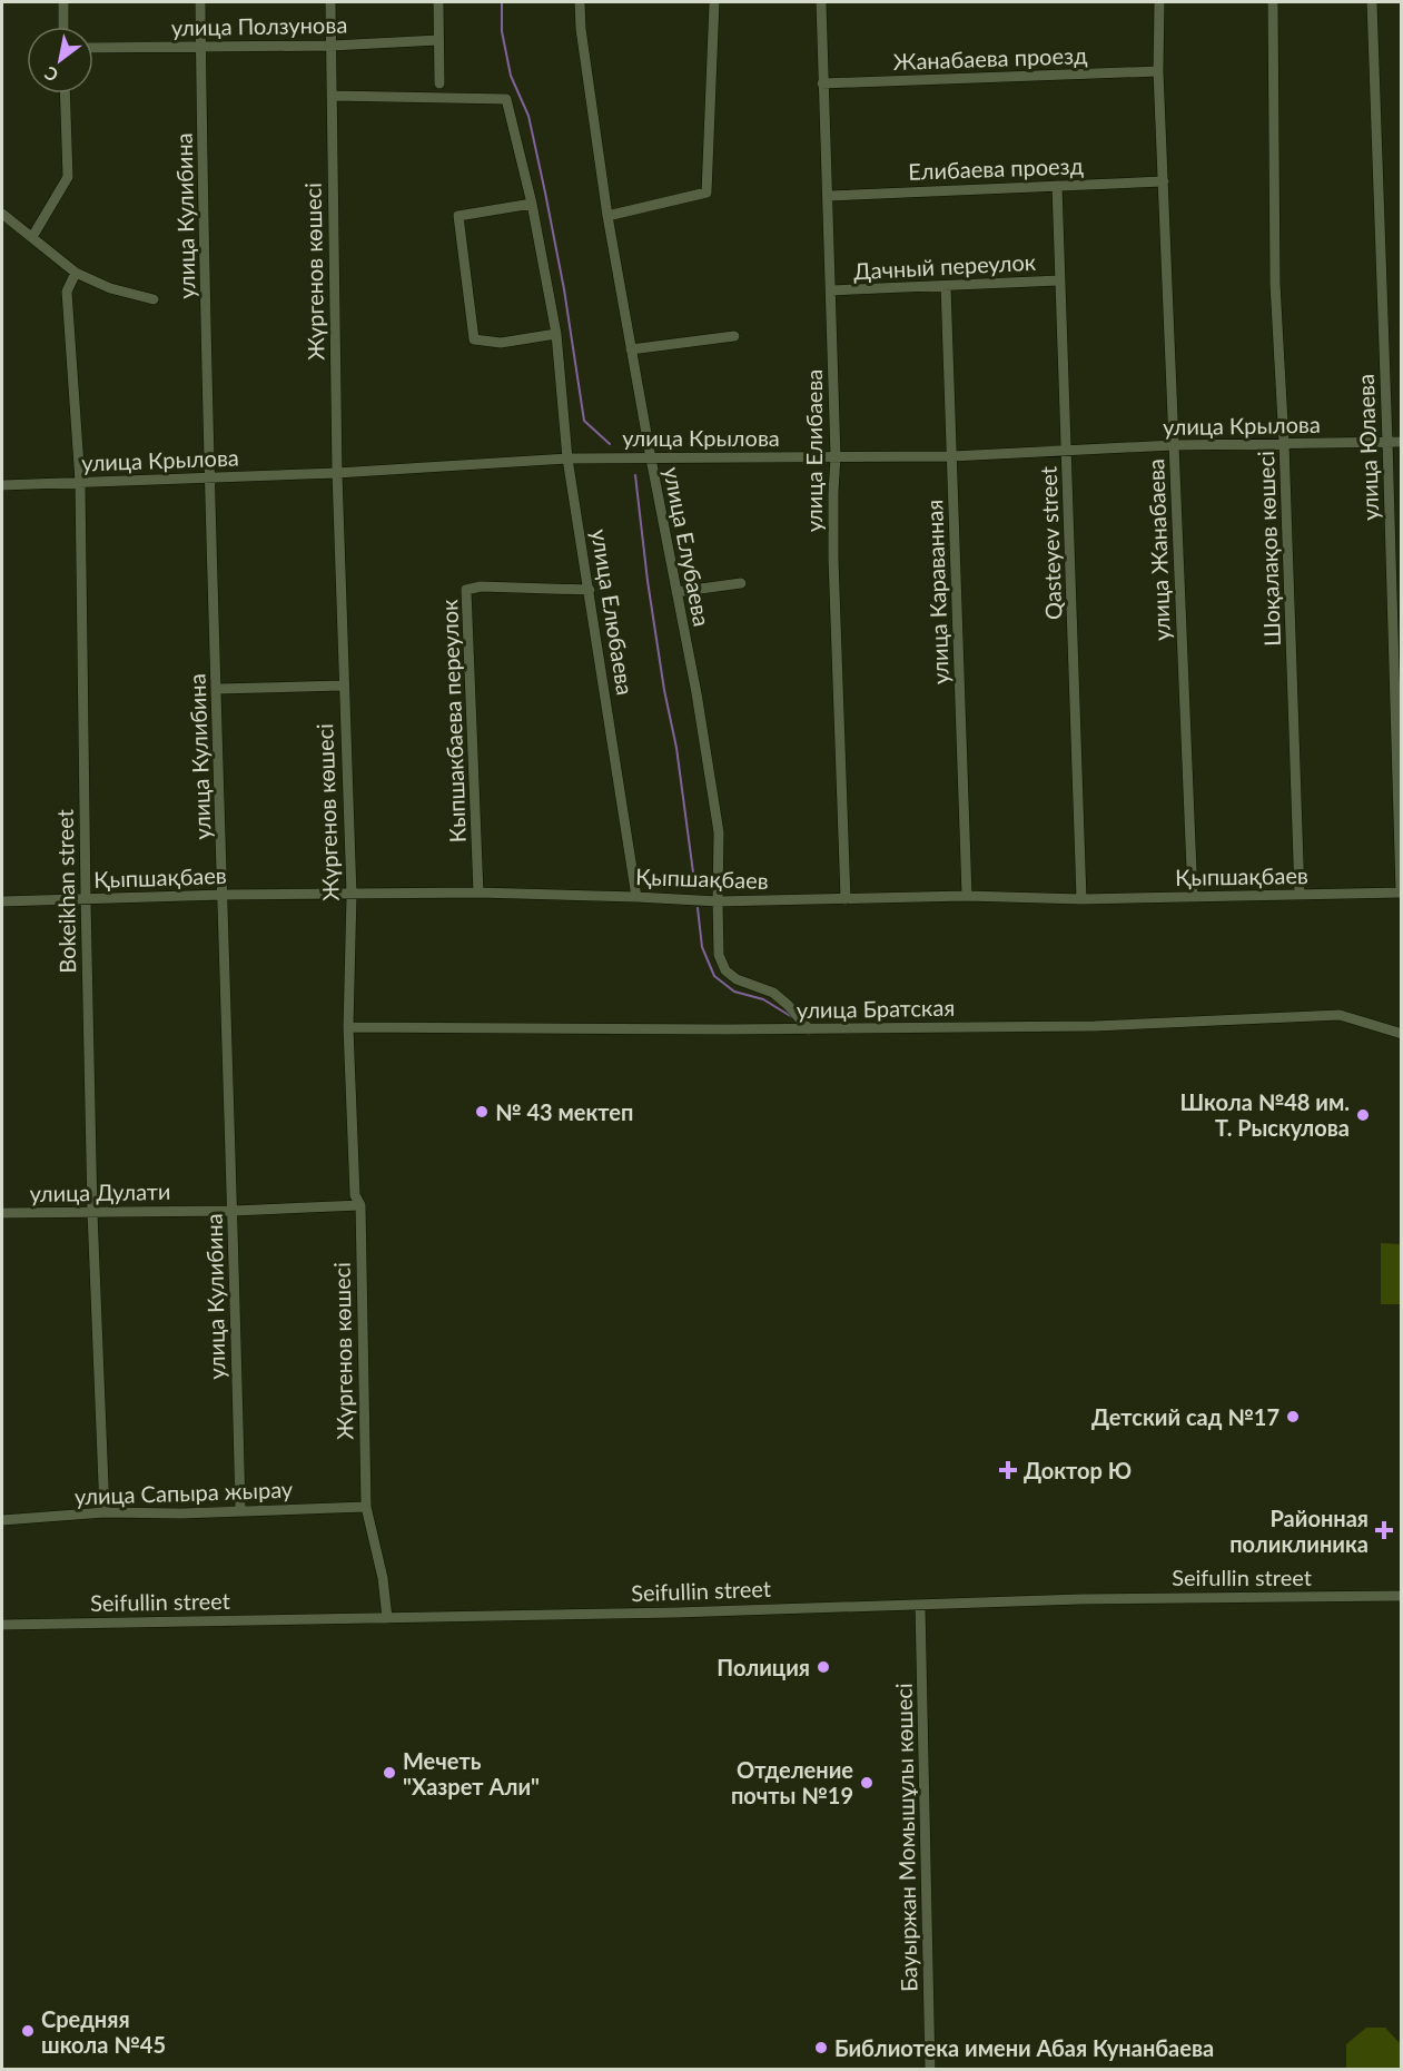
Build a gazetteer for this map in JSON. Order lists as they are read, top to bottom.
{
  "streets": {
    "street": [
      "улица Ползунова",
      "Жанабаева проезд",
      "Елибаева проезд",
      "улица Кулибина",
      "Дачный переулок",
      "Жүргенов көшесі",
      "улица Крылова",
      "улица Юлаева",
      "улица Елибаева",
      "Qasteyev street",
      "улица Елубаева",
      "Шоқалақов көшесі",
      "улица Жанабаева",
      "улица Караванная",
      "улица Елюбаева",
      "Кыпшакбаева переулок",
      "Қыпшақбаев",
      "Bokeikhan street",
      "улица Братская",
      "улица Дулати",
      "улица Сапыра жырау",
      "Seifullin street",
      "Бауыржан Момышұлы көшесі"
    ]
  },
  "crossings": [
    ["улица Ползунова", "улица Кулибина"],
    ["улица Ползунова", "Жүргенов көшесі"],
    ["Жанабаева проезд", "улица Елибаева"],
    ["Жанабаева проезд", "улица Жанабаева"],
    ["Елибаева проезд", "улица Елибаева"],
    ["Елибаева проезд", "Qasteyev street"],
    ["Елибаева проезд", "улица Жанабаева"],
    ["улица Кулибина", "улица Крылова"],
    ["улица Кулибина", "Қыпшақбаев"],
    ["улица Кулибина", "улица Дулати"],
    ["улица Кулибина", "улица Сапыра жырау"],
    ["Дачный переулок", "улица Елибаева"],
    ["Дачный переулок", "Qasteyev street"],
    ["Дачный переулок", "улица Караванная"],
    ["Жүргенов көшесі", "улица Крылова"],
    ["Жүргенов көшесі", "улица Елюбаева"],
    ["Жүргенов көшесі", "Қыпшақбаев"],
    ["Жүргенов көшесі", "улица Братская"],
    ["Жүргенов көшесі", "улица Дулати"],
    ["Жүргенов көшесі", "улица Сапыра жырау"],
    ["Жүргенов көшесі", "Seifullin street"],
    ["улица Крылова", "улица Юлаева"],
    ["улица Крылова", "улица Елибаева"],
    ["улица Крылова", "Qasteyev street"],
    ["улица Крылова", "улица Елубаева"],
    ["улица Крылова", "Шоқалақов көшесі"],
    ["улица Крылова", "улица Жанабаева"],
    ["улица Крылова", "улица Караванная"],
    ["улица Крылова", "улица Елюбаева"],
    ["улица Крылова", "Bokeikhan street"],
    ["улица Юлаева", "Қыпшақбаев"],
    ["улица Елибаева", "Қыпшақбаев"],
    ["Qasteyev street", "Қыпшақбаев"],
    ["улица Елубаева", "Қыпшақбаев"],
    ["улица Елубаева", "улица Братская"],
    ["Шоқалақов көшесі", "Қыпшақбаев"],
    ["улица Жанабаева", "Қыпшақбаев"],
    ["улица Караванная", "Қыпшақбаев"],
    ["улица Елюбаева", "Кыпшакбаева переулок"],
    ["улица Елюбаева", "Қыпшақбаев"],
    ["Кыпшакбаева переулок", "Қыпшақбаев"],
    ["Қыпшақбаев", "Bokeikhan street"],
    ["Bokeikhan street", "улица Дулати"],
    ["Bokeikhan street", "улица Сапыра жырау"],
    ["Seifullin street", "Бауыржан Момышұлы көшесі"]
  ],
  "places": {
    "other": [
      "№ 43 мектеп",
      "Школа №48 им. Т. Рыскулова",
      "Детский сад №17",
      "Полиция",
      "Мечеть \"Хазрет Али\"",
      "Отделение почты №19",
      "Средняя школа №45",
      "Библиотека имени Абая Кунанбаева"
    ],
    "health": ["Доктор Ю", "Районная поликлиника"]
  },
  "north": "bottom left"
}
